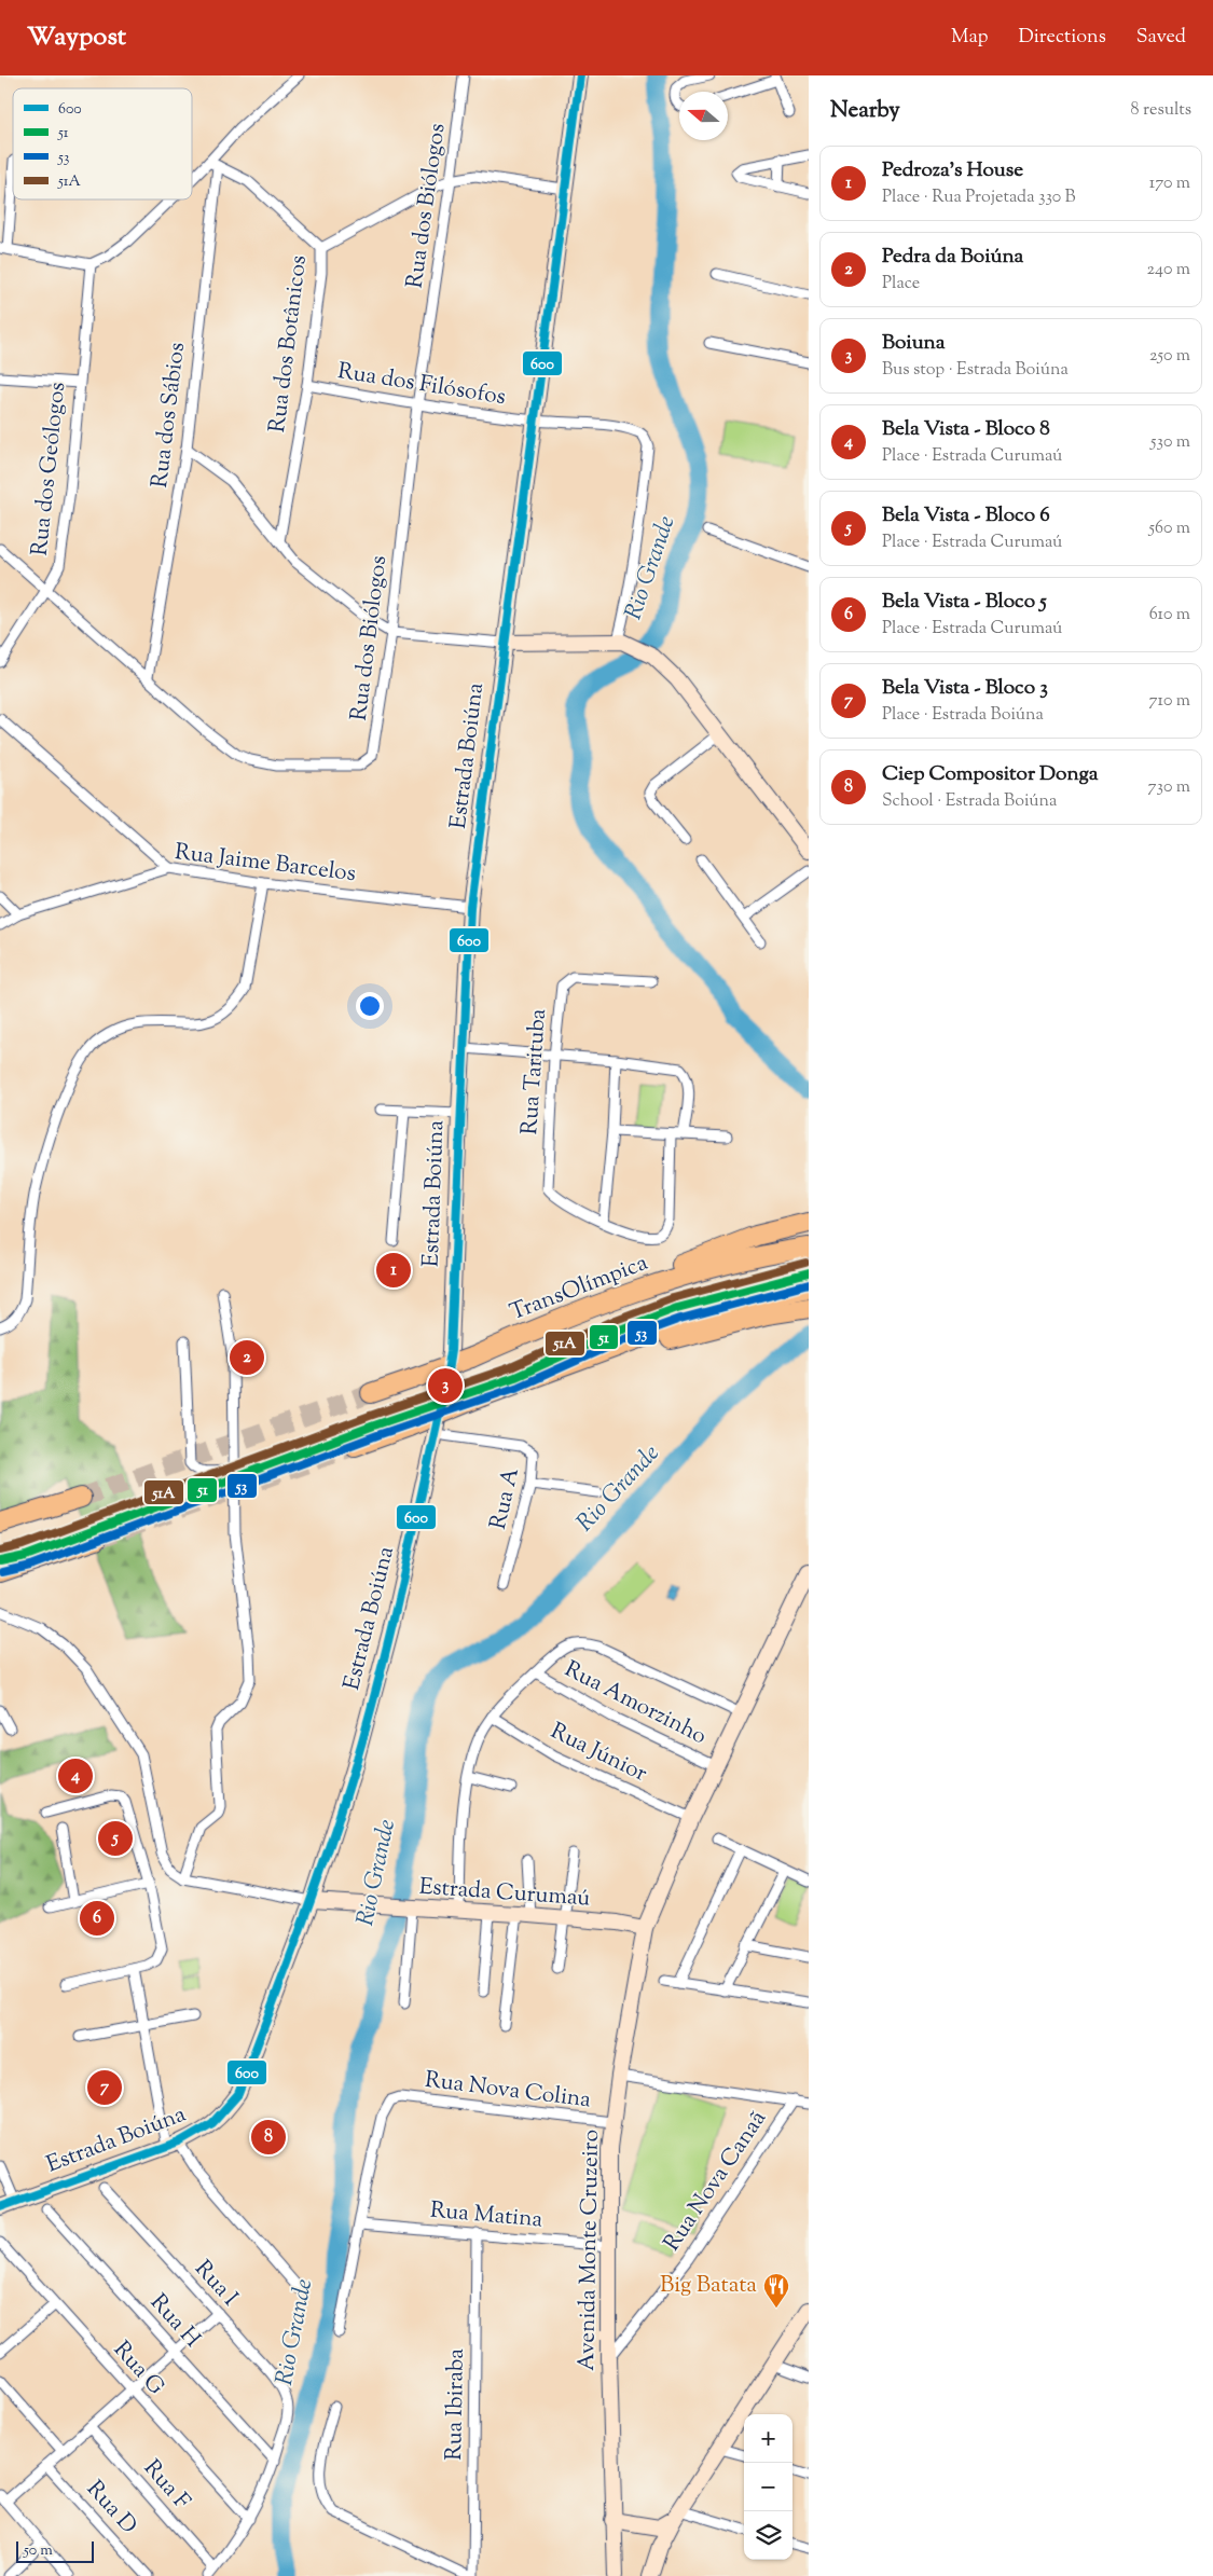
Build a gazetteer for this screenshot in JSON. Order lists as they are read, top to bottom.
{
  "streets": {
    "highway": ["TransOlímpica"],
    "street": [
      "Rua dos Biólogos",
      "Rua dos Botânicos",
      "Rua dos Filósofos",
      "Rua dos Sábios",
      "Rua dos Geólogos",
      "Estrada Boiúna",
      "Rua Jaime Barcelos",
      "Rua Tarituba",
      "Rua A",
      "Rua Amorzinho",
      "Rua Júnior",
      "Estrada Curumaú",
      "Rua Nova Colina",
      "Rua Nova Canaã",
      "Rua Matina",
      "Avenida Monte Cruzeiro",
      "Rua I",
      "Rua H",
      "Rua G",
      "Rua Ibiraba",
      "Rua F",
      "Rua D"
    ]
  },
  "crossings": [
    ["Rua dos Biólogos", "Rua dos Filósofos"],
    ["Rua dos Biólogos", "Rua dos Sábios"],
    ["Rua dos Biólogos", "Rua dos Geólogos"],
    ["Rua dos Botânicos", "Rua dos Filósofos"],
    ["Rua dos Botânicos", "Rua dos Sábios"],
    ["Rua dos Filósofos", "Estrada Boiúna"],
    ["Estrada Boiúna", "Rua Jaime Barcelos"],
    ["Estrada Boiúna", "Rua A"],
    ["Estrada Boiúna", "Estrada Curumaú"],
    ["Estrada Curumaú", "Avenida Monte Cruzeiro"],
    ["Rua Nova Colina", "Rua Matina"],
    ["Rua Nova Colina", "Avenida Monte Cruzeiro"],
    ["Rua Nova Canaã", "Avenida Monte Cruzeiro"],
    ["Rua Matina", "Avenida Monte Cruzeiro"],
    ["Rua Matina", "Rua Ibiraba"],
    ["Rua I", "Rua H"]
  ],
  "water": ["Rio Grande"],
  "places": {
    "restaurant": ["Big Batata"]
  },
  "lines": [
    "transit line 600",
    "transit line 51A",
    "transit line 51",
    "transit line 53"
  ],
  "legend": [
    "600",
    "51",
    "53",
    "51A"
  ],
  "scale_bar": "50 m",
  "north": "left",
  "page": {
    "header": "Waypost",
    "nav": ["Map", "Directions", "Saved"],
    "heading": ["Nearby", "8 results"],
    "list": [
      {
        "mark": "1",
        "name": "Pedroza's House",
        "note": "Place · Rua Projetada 330 B",
        "value": "170 m"
      },
      {
        "mark": "2",
        "name": "Pedra da Boiúna",
        "note": "Place",
        "value": "240 m"
      },
      {
        "mark": "3",
        "name": "Boiuna",
        "note": "Bus stop · Estrada Boiúna",
        "value": "250 m"
      },
      {
        "mark": "4",
        "name": "Bela Vista - Bloco 8",
        "note": "Place · Estrada Curumaú",
        "value": "530 m"
      },
      {
        "mark": "5",
        "name": "Bela Vista - Bloco 6",
        "note": "Place · Estrada Curumaú",
        "value": "560 m"
      },
      {
        "mark": "6",
        "name": "Bela Vista - Bloco 5",
        "note": "Place · Estrada Curumaú",
        "value": "610 m"
      },
      {
        "mark": "7",
        "name": "Bela Vista - Bloco 3",
        "note": "Place · Estrada Boiúna",
        "value": "710 m"
      },
      {
        "mark": "8",
        "name": "Ciep Compositor Donga",
        "note": "School · Estrada Boiúna",
        "value": "730 m"
      }
    ],
    "pins": [
      "1",
      "2",
      "3",
      "4",
      "5",
      "6",
      "7",
      "8"
    ],
    "map_buttons": ["+", "−"],
    "scale": "50 m"
  }
}
